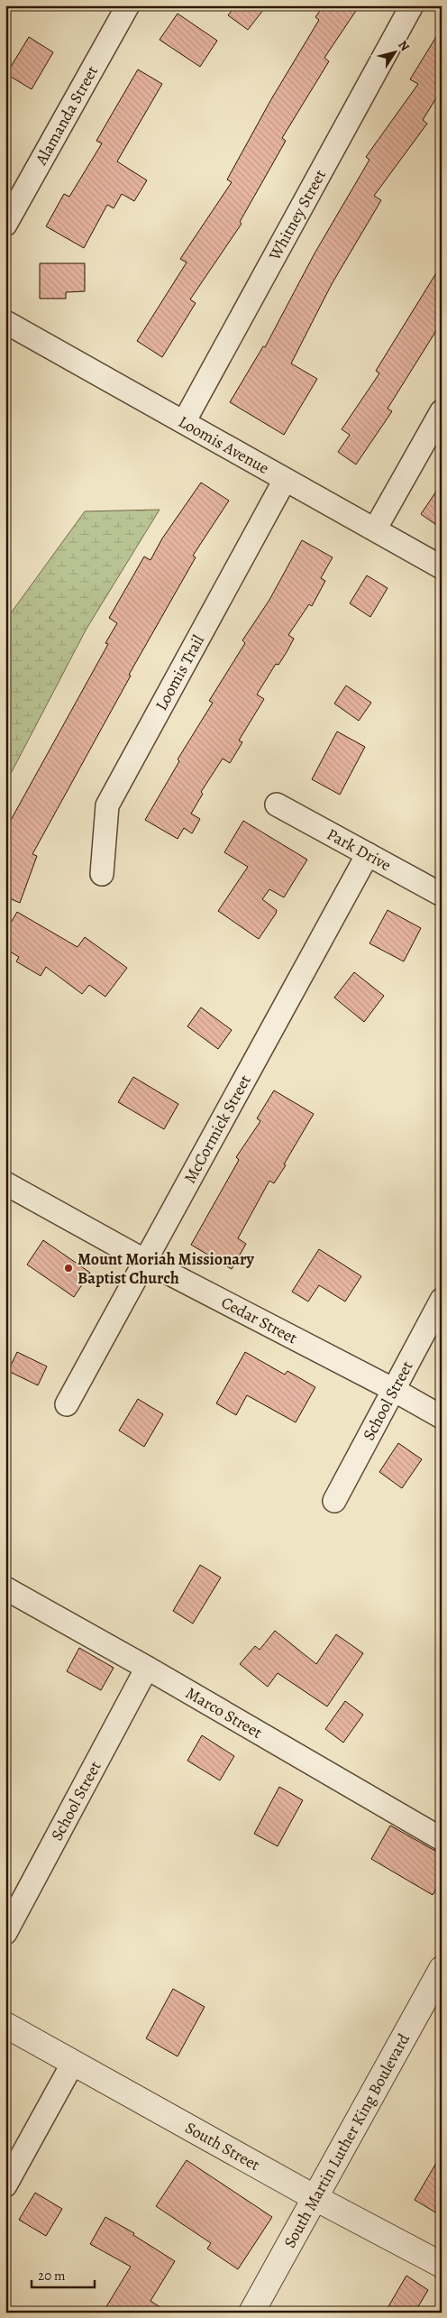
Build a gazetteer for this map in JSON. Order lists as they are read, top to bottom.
{
  "streets": {
    "street": [
      "Alamanda Street",
      "Whitney Street",
      "Loomis Avenue",
      "Loomis Trail",
      "Park Drive",
      "McCormick Street",
      "Cedar Street",
      "School Street",
      "Marco Street",
      "South Martin Luther King Boulevard",
      "South Street"
    ]
  },
  "crossings": [
    ["Whitney Street", "Loomis Avenue"],
    ["Loomis Avenue", "Loomis Trail"],
    ["Park Drive", "McCormick Street"],
    ["McCormick Street", "Cedar Street"],
    ["Cedar Street", "School Street"],
    ["School Street", "Marco Street"],
    ["South Martin Luther King Boulevard", "South Street"]
  ],
  "places": ["Mount Moriah Missionary Baptist Church"],
  "scale_bar": "20 m",
  "north": "top right"
}
